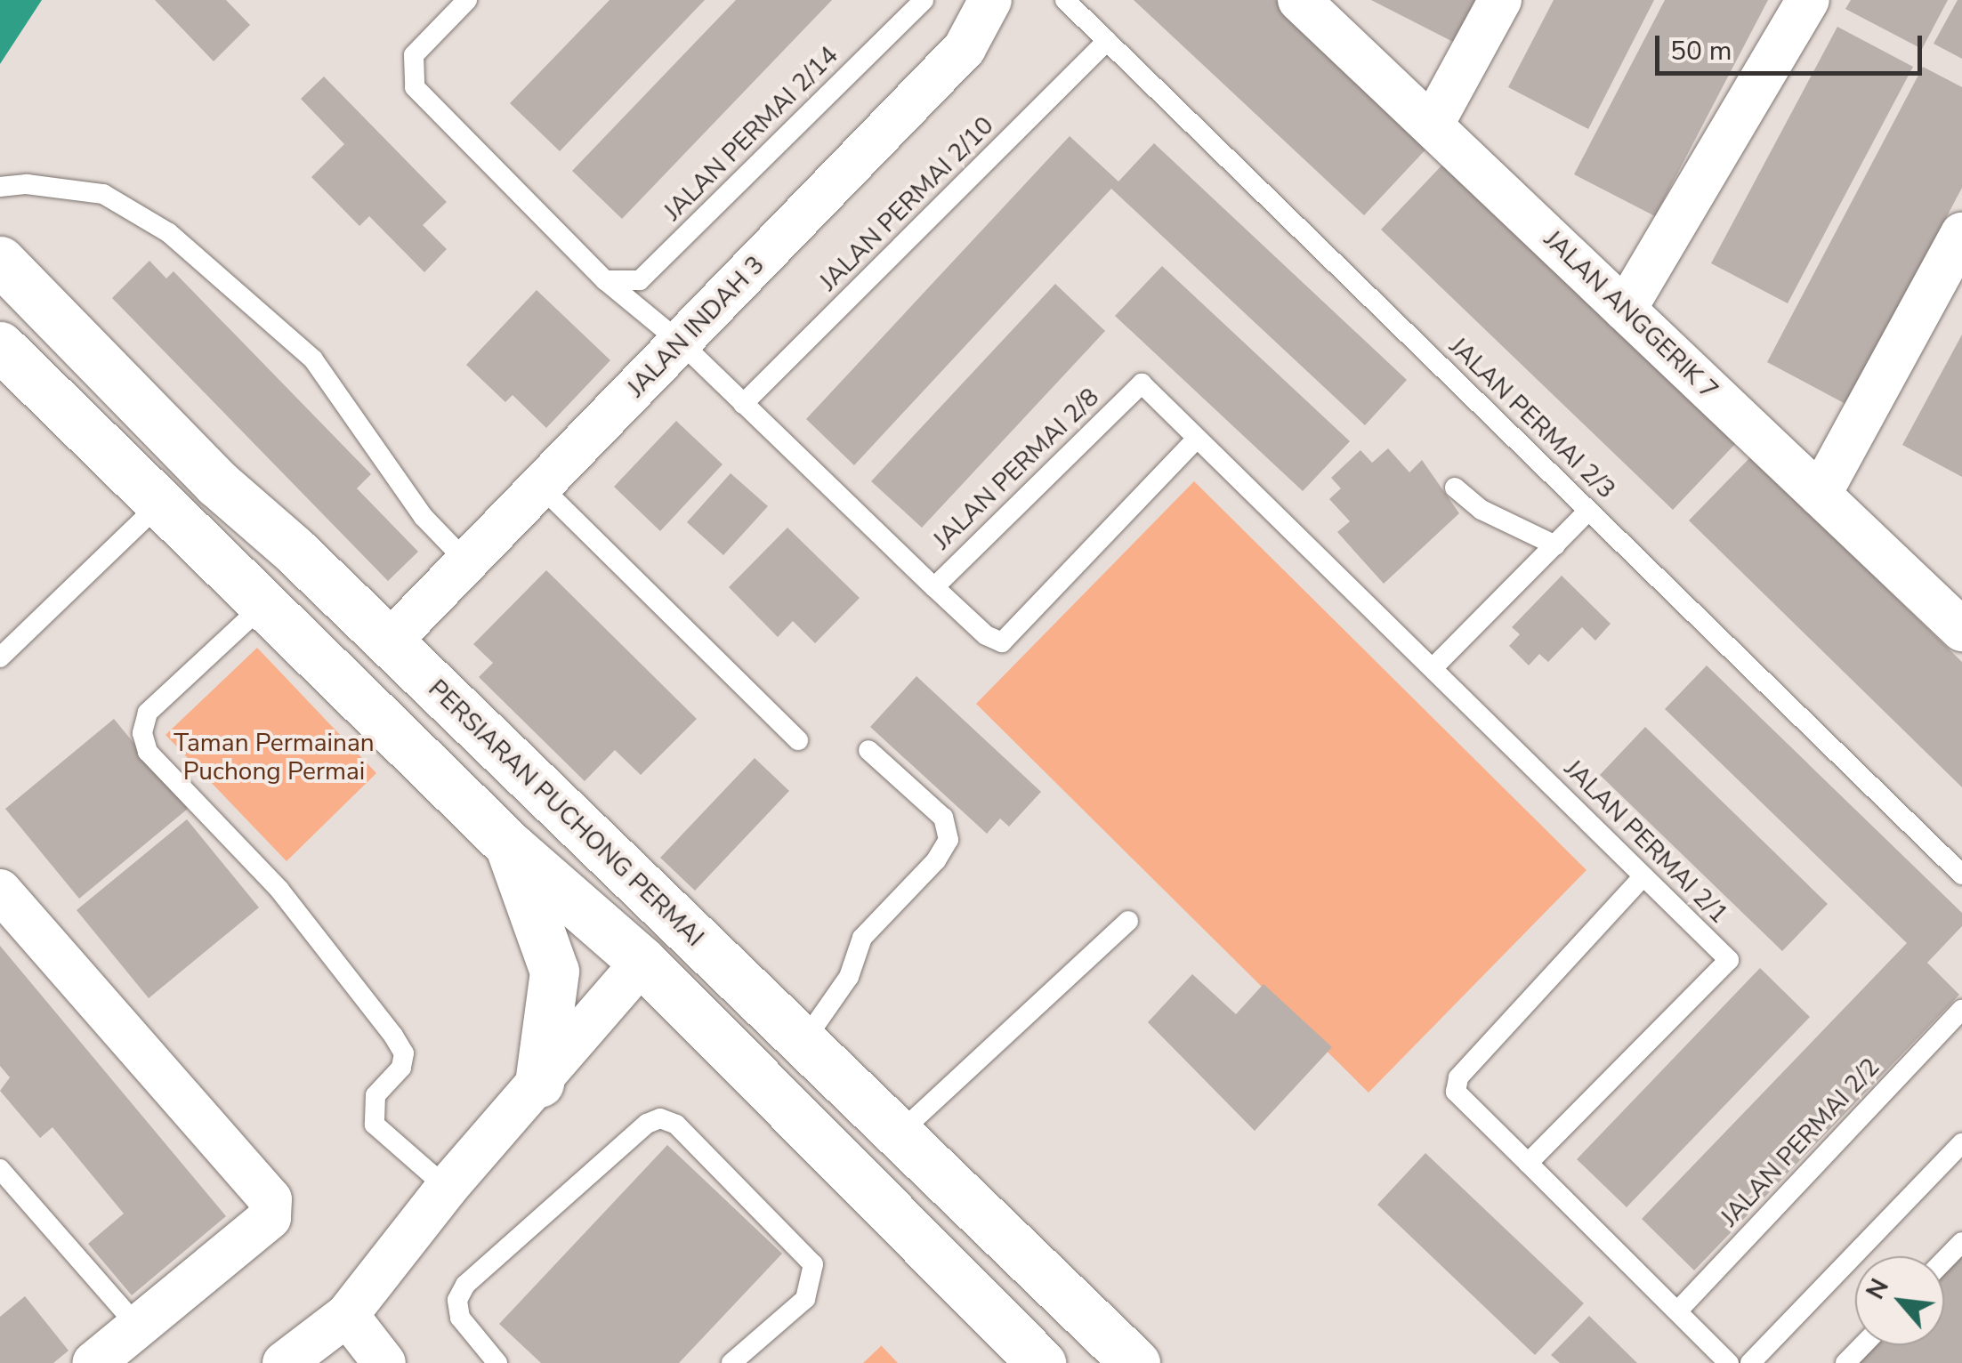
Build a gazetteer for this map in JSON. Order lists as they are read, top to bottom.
{
  "streets": {
    "street": ["JALAN ANGGERIK 7", "JALAN INDAH 3", "PERSIARAN PUCHONG PERMAI"],
    "lane": [
      "JALAN PERMAI 2/14",
      "JALAN PERMAI 2/10",
      "JALAN PERMAI 2/3",
      "JALAN PERMAI 2/8",
      "JALAN PERMAI 2/1",
      "JALAN PERMAI 2/2"
    ]
  },
  "crossings": [
    ["JALAN PERMAI 2/10", "JALAN PERMAI 2/3"],
    ["JALAN PERMAI 2/10", "JALAN PERMAI 2/8"],
    ["JALAN INDAH 3", "JALAN PERMAI 2/8"],
    ["JALAN INDAH 3", "PERSIARAN PUCHONG PERMAI"],
    ["JALAN PERMAI 2/8", "JALAN PERMAI 2/1"]
  ],
  "parks": ["Taman Permainan Puchong Permai"],
  "scale_bar": "50 m",
  "north": "top left"
}
